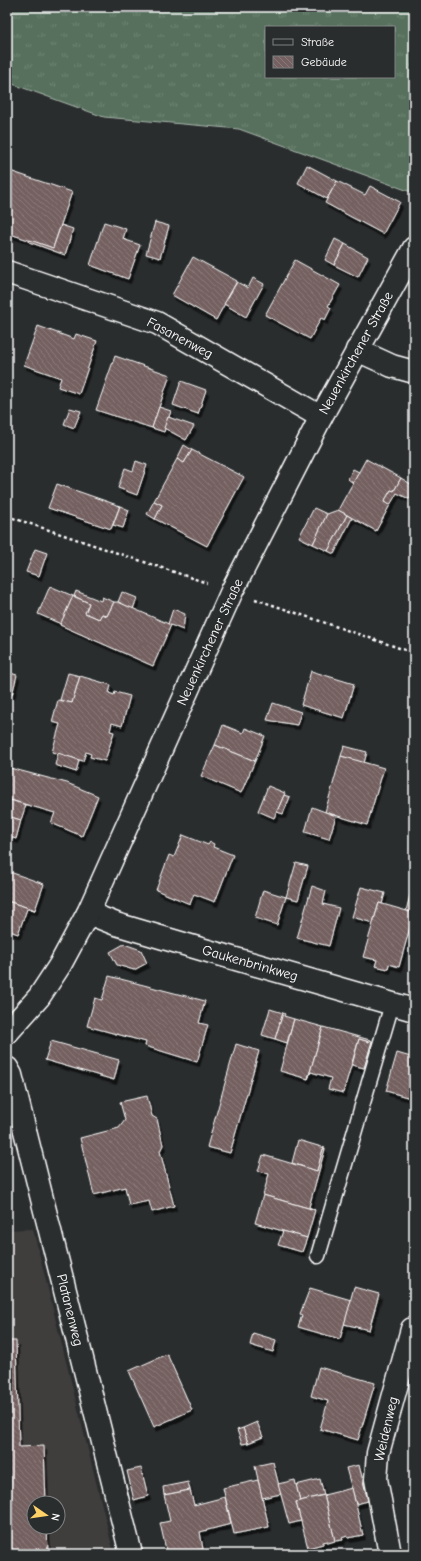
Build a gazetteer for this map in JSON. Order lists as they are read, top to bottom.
{
  "streets": {
    "street": [
      "Fasanenweg",
      "Neuenkirchener Straße",
      "Gaukenbrinkweg",
      "Platanenweg",
      "Weidenweg"
    ]
  },
  "crossings": [
    ["Fasanenweg", "Neuenkirchener Straße"],
    ["Neuenkirchener Straße", "Gaukenbrinkweg"]
  ],
  "legend": ["Straße", "Gebäude"],
  "north": "right"
}
